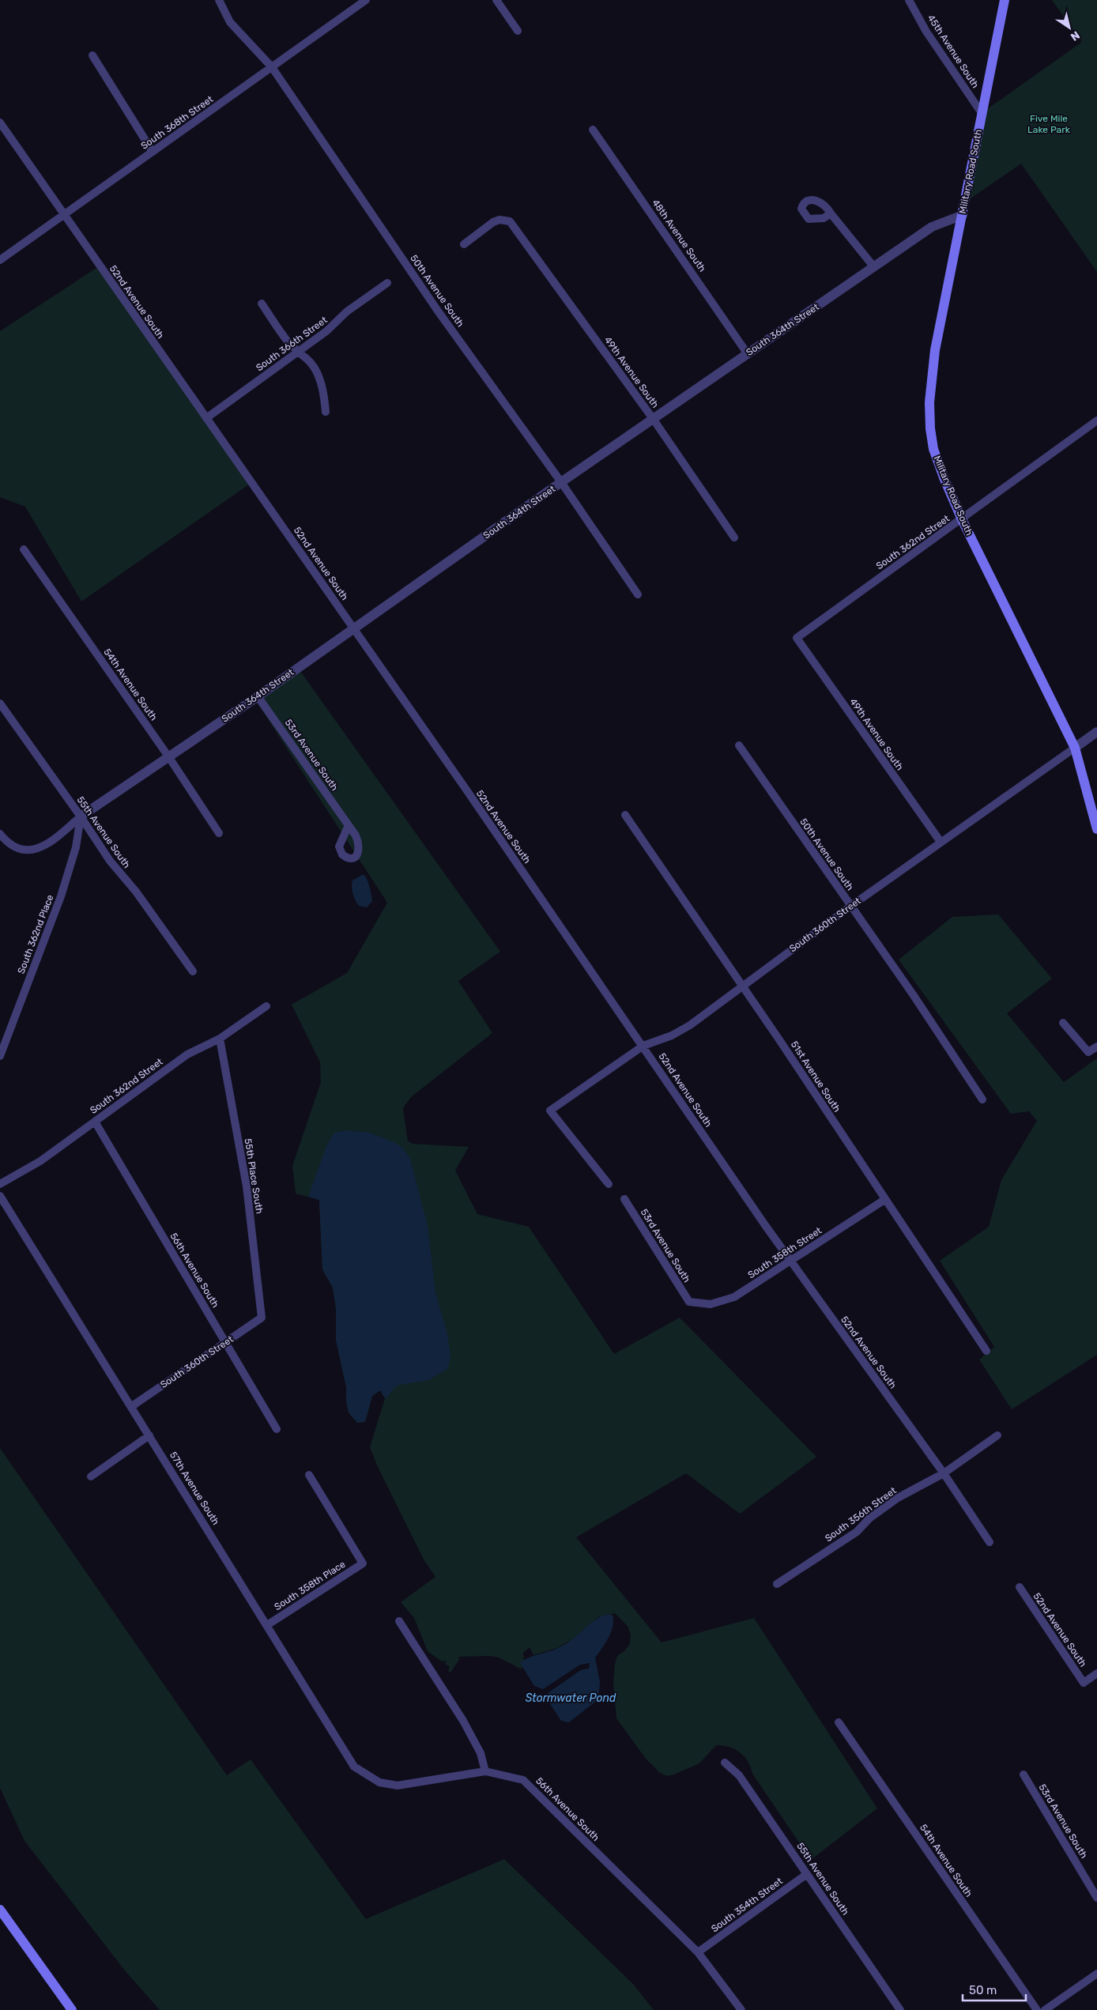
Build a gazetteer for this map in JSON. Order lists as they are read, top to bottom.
{
  "streets": {
    "main road": ["Military Road South"],
    "street": [
      "45th Avenue South",
      "South 368th Street",
      "48th Avenue South",
      "50th Avenue South",
      "52nd Avenue South",
      "South 364th Street",
      "South 366th Street",
      "49th Avenue South",
      "South 362nd Street",
      "54th Avenue South",
      "53rd Avenue South",
      "55th Avenue South",
      "South 360th Street",
      "South 362nd Place",
      "51st Avenue South",
      "55th Place South",
      "South 358th Street",
      "56th Avenue South",
      "57th Avenue South",
      "South 356th Street",
      "South 358th Place",
      "South 354th Street"
    ]
  },
  "crossings": [
    ["45th Avenue South", "Military Road South"],
    ["South 368th Street", "50th Avenue South"],
    ["South 368th Street", "52nd Avenue South"],
    ["Military Road South", "South 364th Street"],
    ["Military Road South", "South 362nd Street"],
    ["Military Road South", "South 360th Street"],
    ["48th Avenue South", "South 364th Street"],
    ["50th Avenue South", "South 364th Street"],
    ["50th Avenue South", "South 360th Street"],
    ["52nd Avenue South", "South 364th Street"],
    ["52nd Avenue South", "South 366th Street"],
    ["52nd Avenue South", "South 360th Street"],
    ["52nd Avenue South", "South 358th Street"],
    ["52nd Avenue South", "South 356th Street"],
    ["South 364th Street", "49th Avenue South"],
    ["South 364th Street", "54th Avenue South"],
    ["South 364th Street", "53rd Avenue South"],
    ["South 364th Street", "55th Avenue South"],
    ["South 364th Street", "South 362nd Place"],
    ["49th Avenue South", "South 362nd Street"],
    ["49th Avenue South", "South 360th Street"],
    ["South 362nd Street", "55th Place South"],
    ["South 362nd Street", "56th Avenue South"],
    ["53rd Avenue South", "South 358th Street"],
    ["55th Avenue South", "South 362nd Place"],
    ["55th Avenue South", "South 354th Street"],
    ["South 360th Street", "51st Avenue South"],
    ["South 360th Street", "55th Place South"],
    ["South 360th Street", "56th Avenue South"],
    ["South 360th Street", "57th Avenue South"],
    ["51st Avenue South", "South 358th Street"],
    ["56th Avenue South", "57th Avenue South"],
    ["56th Avenue South", "South 354th Street"],
    ["57th Avenue South", "South 358th Place"]
  ],
  "water": ["Stormwater Pond"],
  "parks": ["Five Mile Lake Park"],
  "scale_bar": "50 m",
  "north": "bottom right"
}
